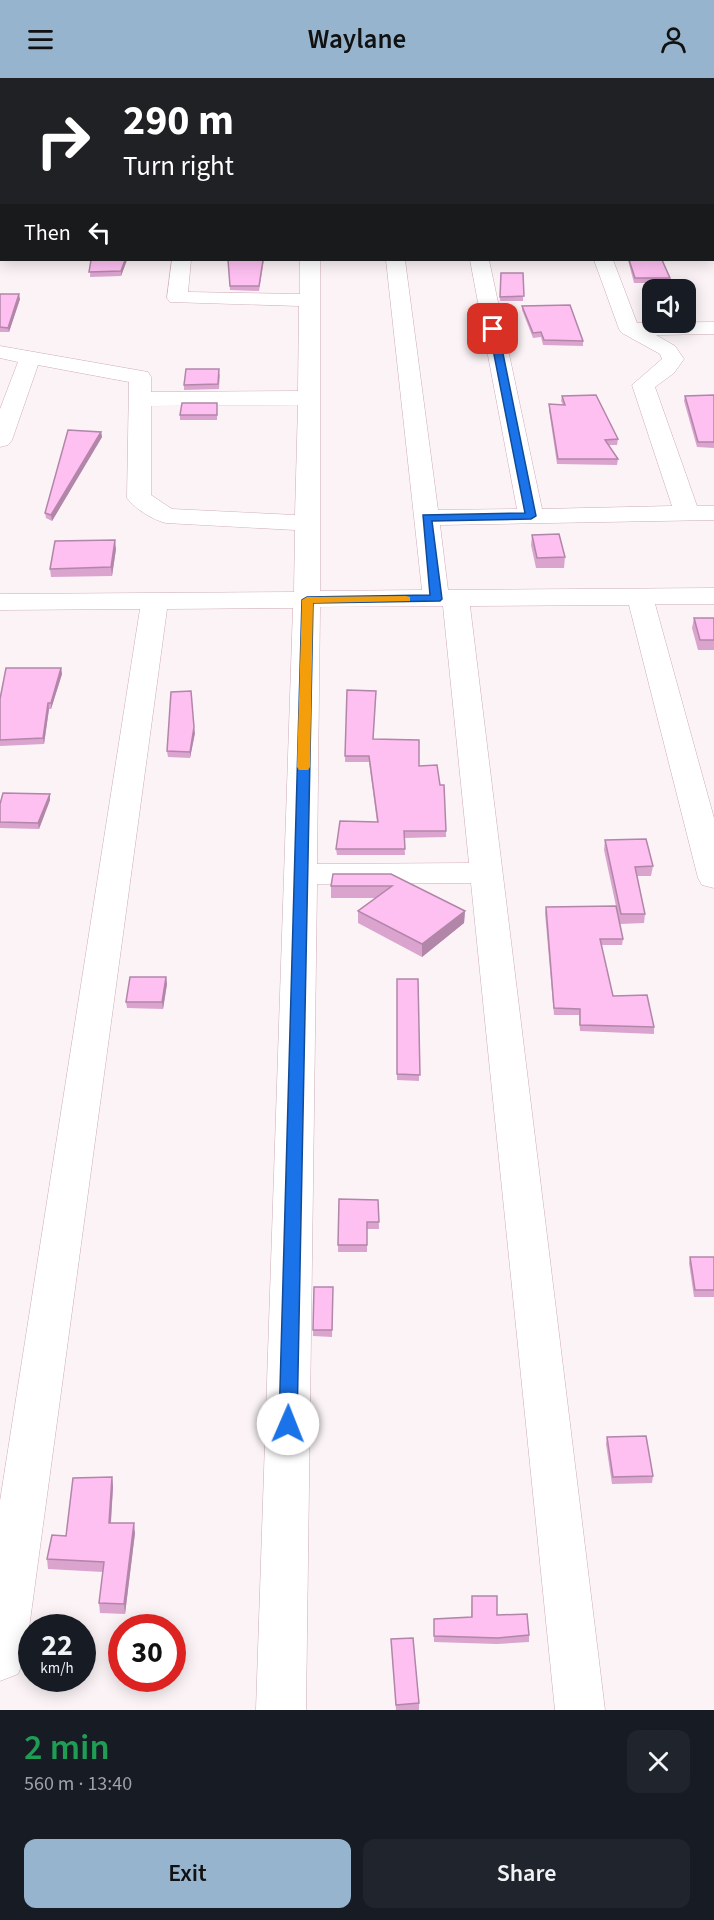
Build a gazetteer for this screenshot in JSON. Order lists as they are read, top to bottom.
{
  "page": {
    "header": "Waylane",
    "turn": ["290 m", "Turn right"],
    "then": "Then",
    "speed": "22 km/h",
    "limit": "30",
    "heading": ["2 min", "560 m · 13:40"],
    "buttons": ["Exit", "Share"]
  }
}
